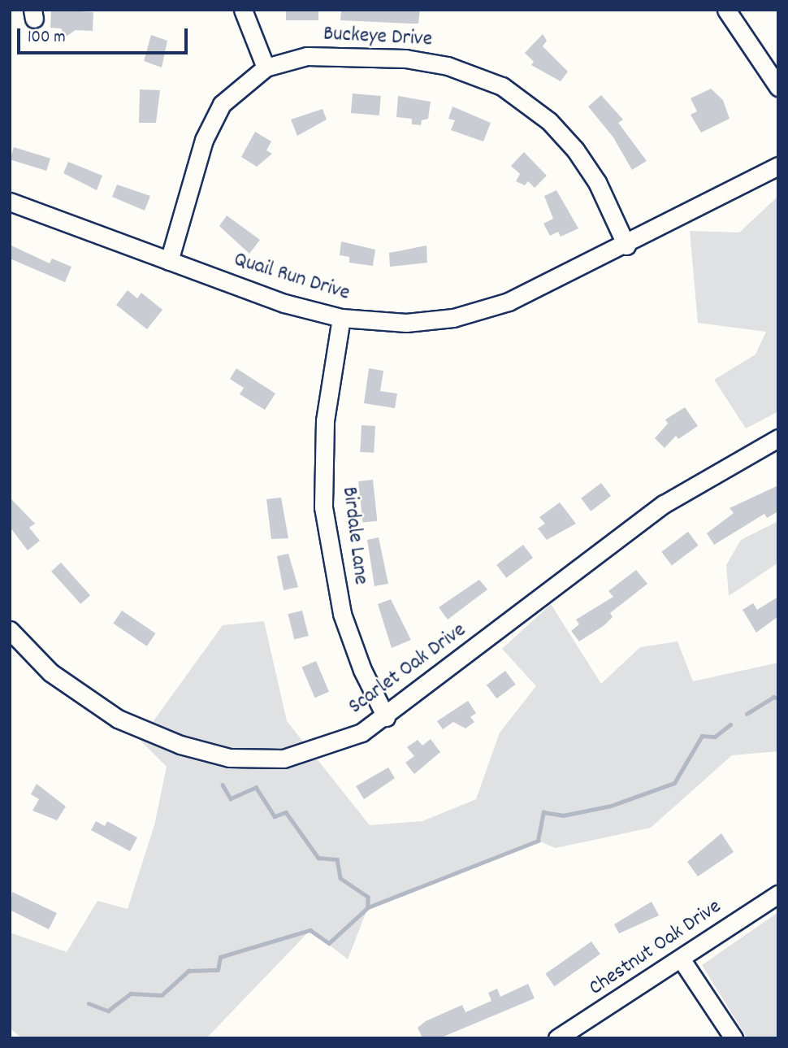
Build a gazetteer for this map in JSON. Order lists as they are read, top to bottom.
{
  "streets": {
    "street": [
      "Buckeye Drive",
      "Quail Run Drive",
      "Birdale Lane",
      "Scarlet Oak Drive",
      "Chestnut Oak Drive"
    ]
  },
  "crossings": [
    ["Buckeye Drive", "Quail Run Drive"],
    ["Quail Run Drive", "Birdale Lane"],
    ["Birdale Lane", "Scarlet Oak Drive"]
  ],
  "scale_bar": "100 m"
}
